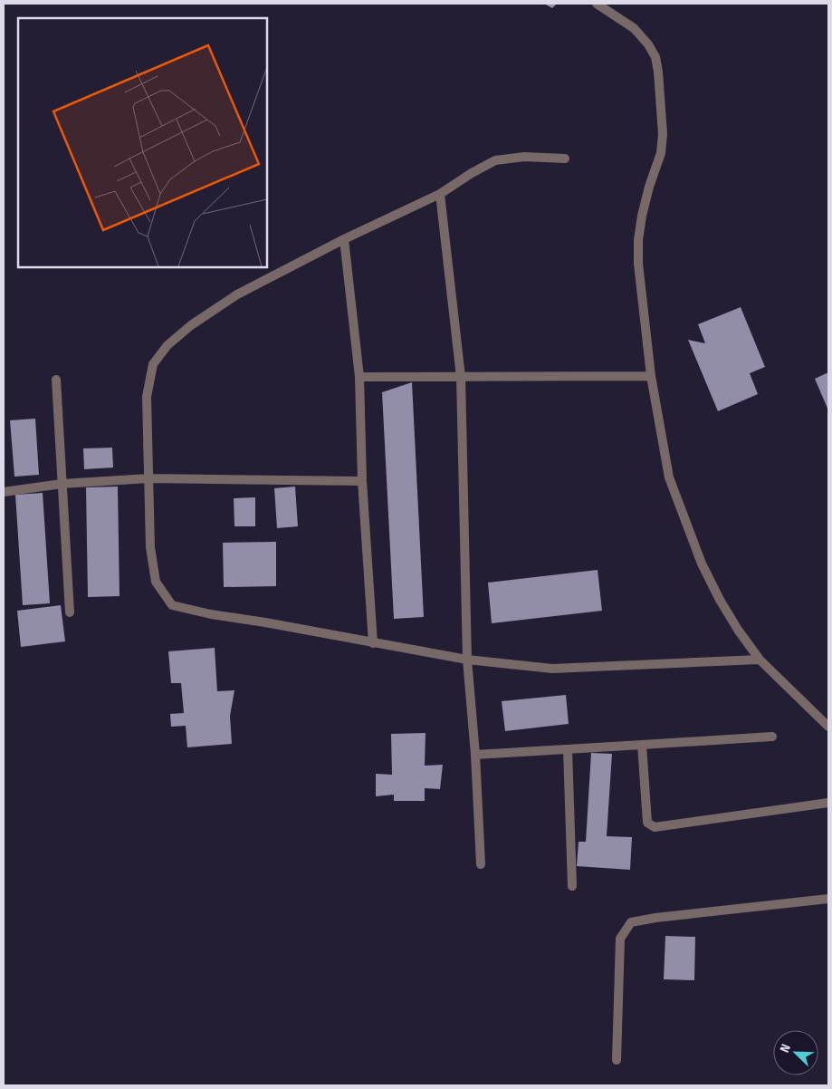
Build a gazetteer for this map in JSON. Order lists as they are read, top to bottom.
{
  "north": "top left"
}
